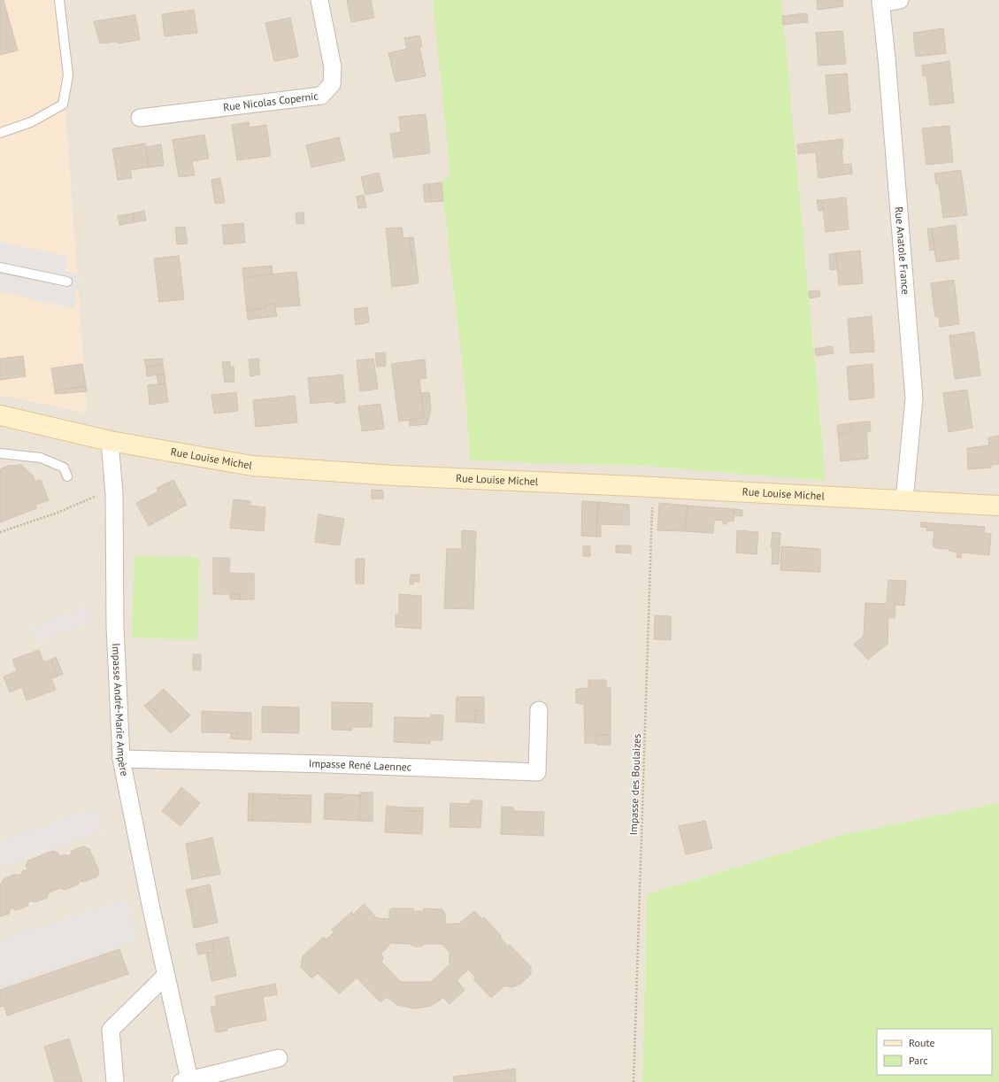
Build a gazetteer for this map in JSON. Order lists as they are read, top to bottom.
{
  "streets": {
    "street": [
      "Rue Nicolas Copernic",
      "Rue Anatole France",
      "Rue Louise Michel",
      "Impasse André-Marie Ampère",
      "Impasse René Laennec"
    ],
    "path": ["Impasse des Boulaizes"]
  },
  "crossings": [
    ["Rue Anatole France", "Rue Louise Michel"],
    ["Rue Louise Michel", "Impasse André-Marie Ampère"],
    ["Rue Louise Michel", "Impasse des Boulaizes"],
    ["Impasse André-Marie Ampère", "Impasse René Laennec"]
  ],
  "legend": ["Route", "Parc"]
}
